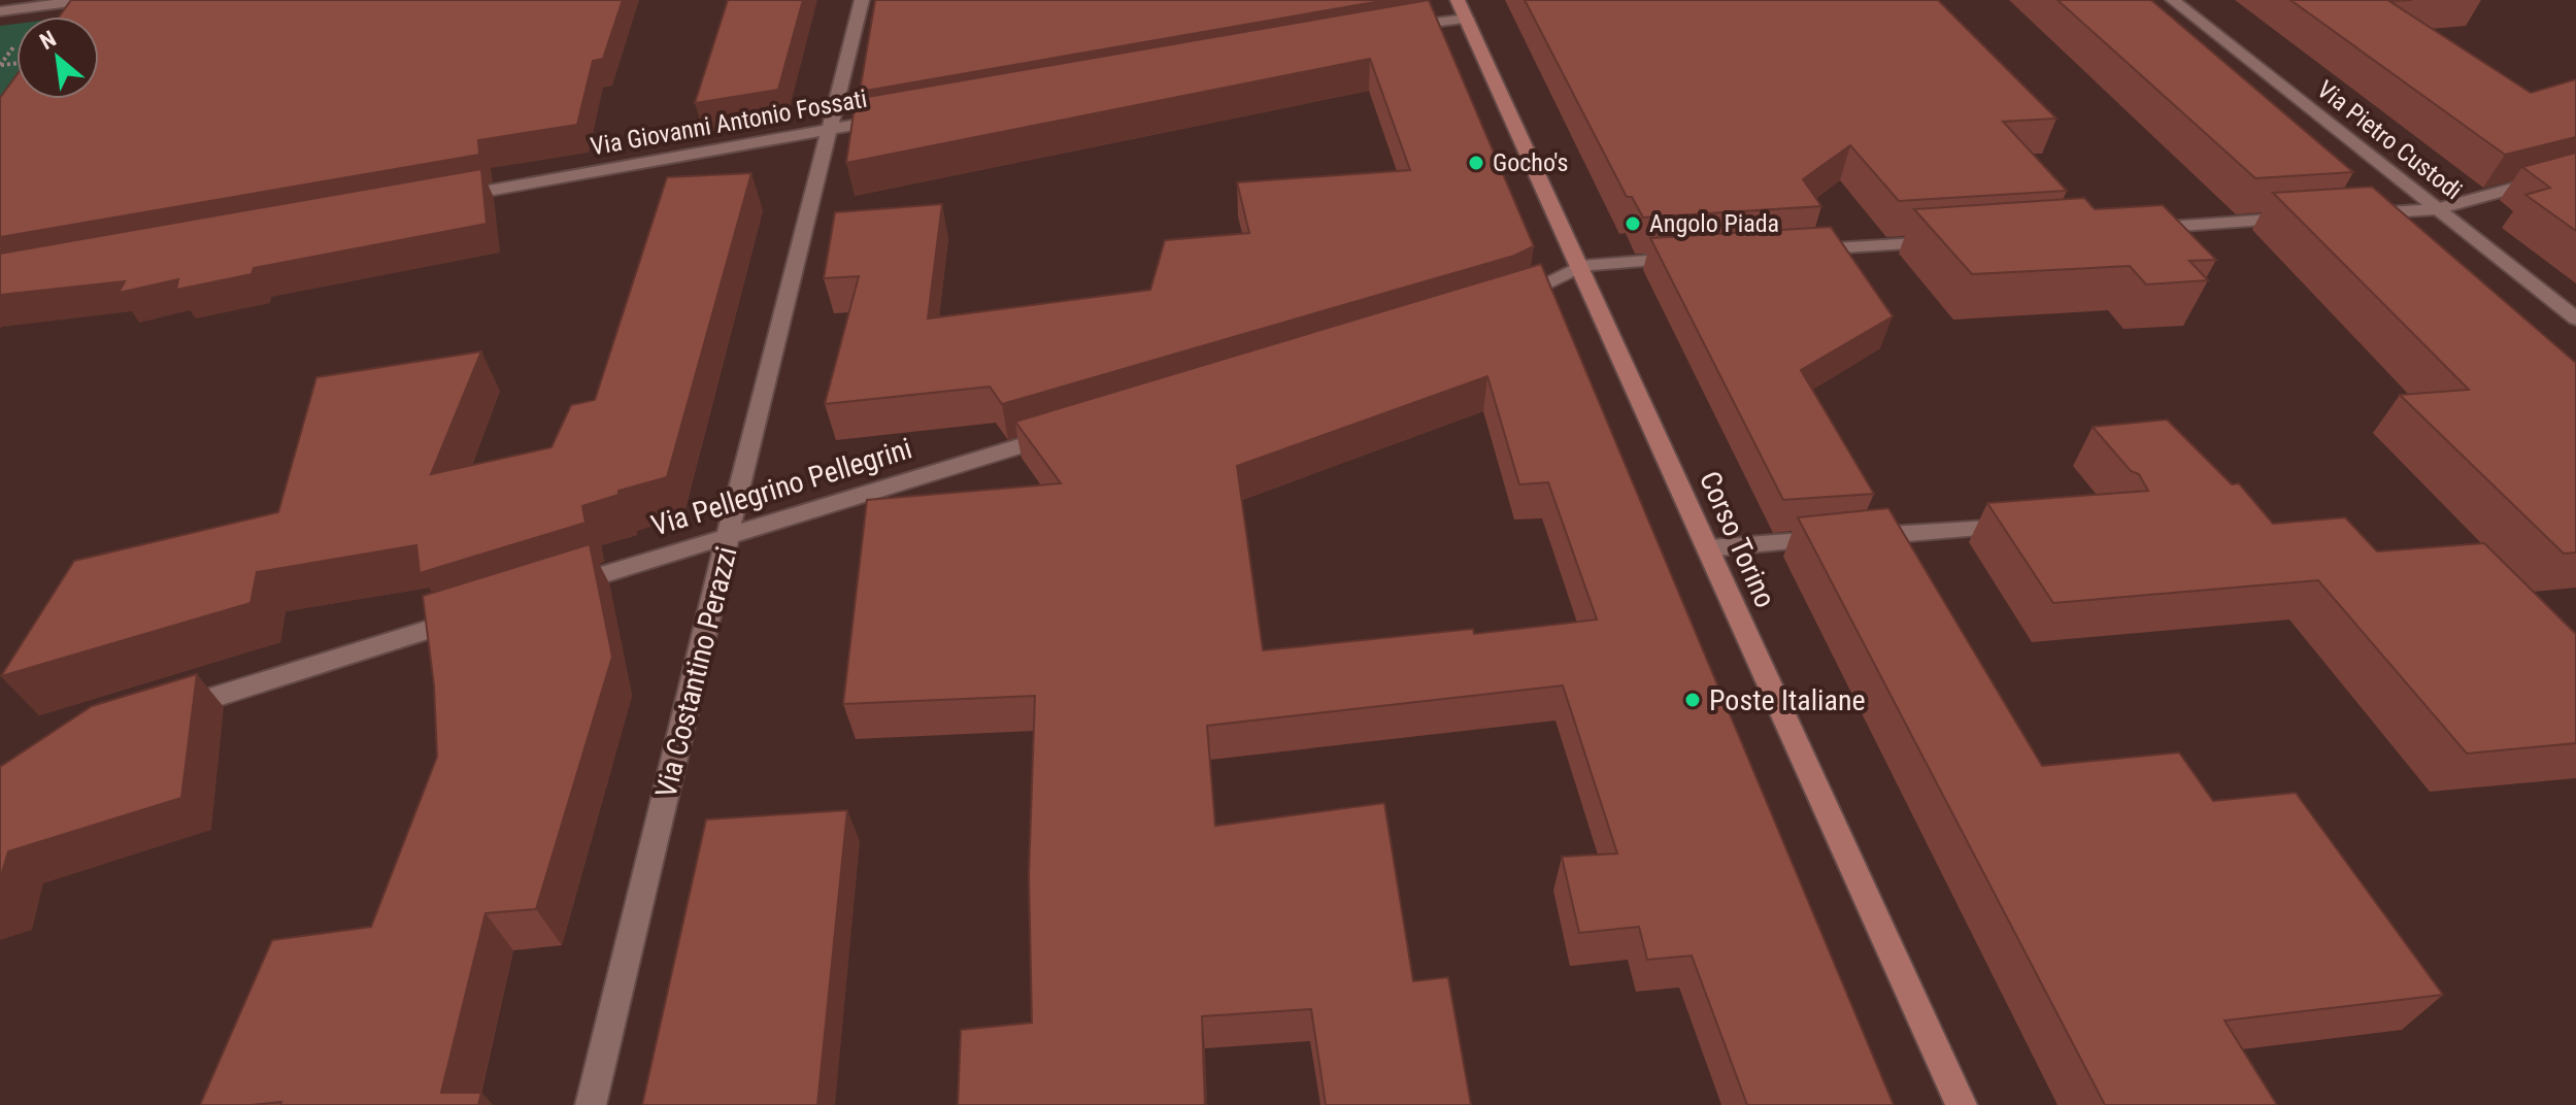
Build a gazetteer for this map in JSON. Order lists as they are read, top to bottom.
{
  "streets": {
    "main road": ["Corso Torino"],
    "street": [
      "Via Giovanni Antonio Fossati",
      "Via Pietro Custodi",
      "Via Pellegrino Pellegrini",
      "Via Costantino Perazzi"
    ]
  },
  "crossings": [
    ["Via Giovanni Antonio Fossati", "Via Costantino Perazzi"],
    ["Via Pellegrino Pellegrini", "Via Costantino Perazzi"]
  ],
  "places": ["Gocho's", "Angolo Piada", "Poste Italiane"],
  "north": "top left"
}
